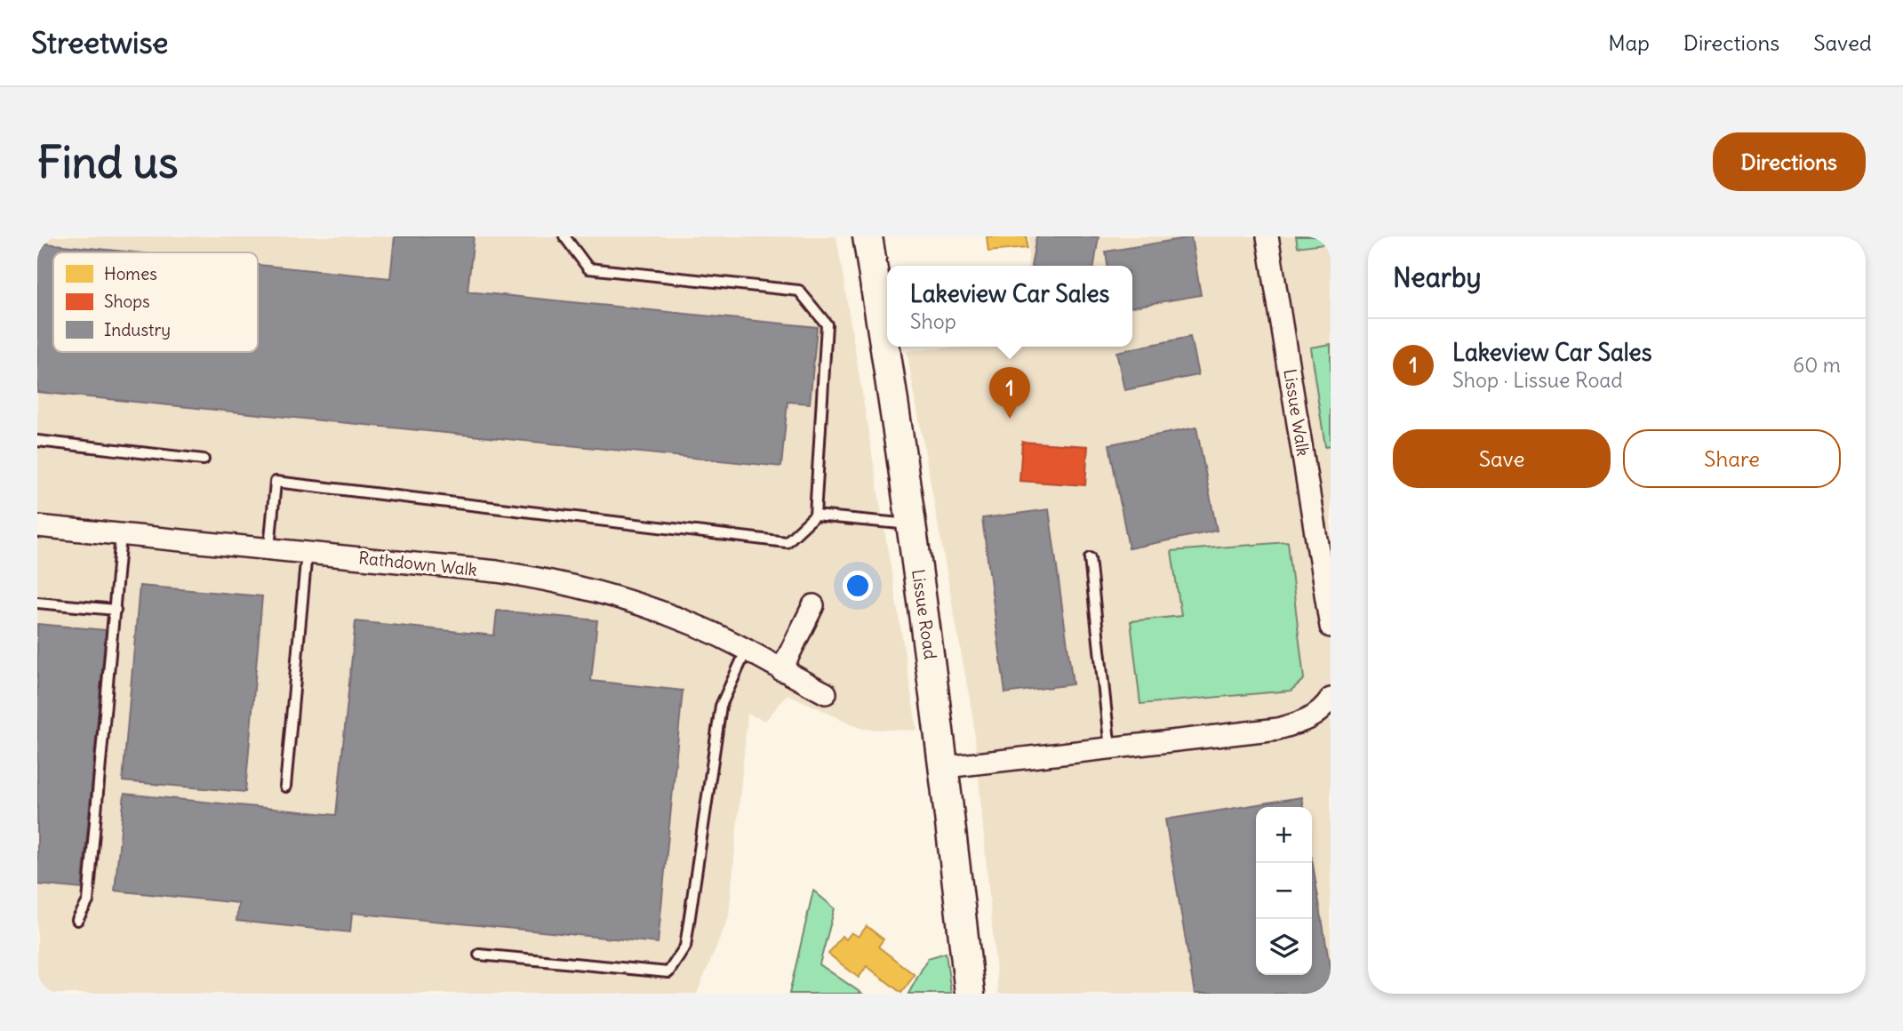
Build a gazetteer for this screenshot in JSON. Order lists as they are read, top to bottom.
{
  "streets": {
    "street": ["Lissue Walk", "Rathdown Walk", "Lissue Road"]
  },
  "legend": ["Homes", "Shops", "Industry"],
  "page": {
    "header": "Streetwise",
    "nav": ["Map", "Directions", "Saved"],
    "buttons": [
      "Directions",
      ["Save", "Share"]
    ],
    "title": "Find us",
    "heading": "Nearby",
    "popup": ["Lakeview Car Sales", "Shop"],
    "list": [
      {
        "mark": "1",
        "name": "Lakeview Car Sales",
        "note": "Shop · Lissue Road",
        "value": "60 m"
      }
    ],
    "pins": "1",
    "map_buttons": ["+", "−"]
  }
}
